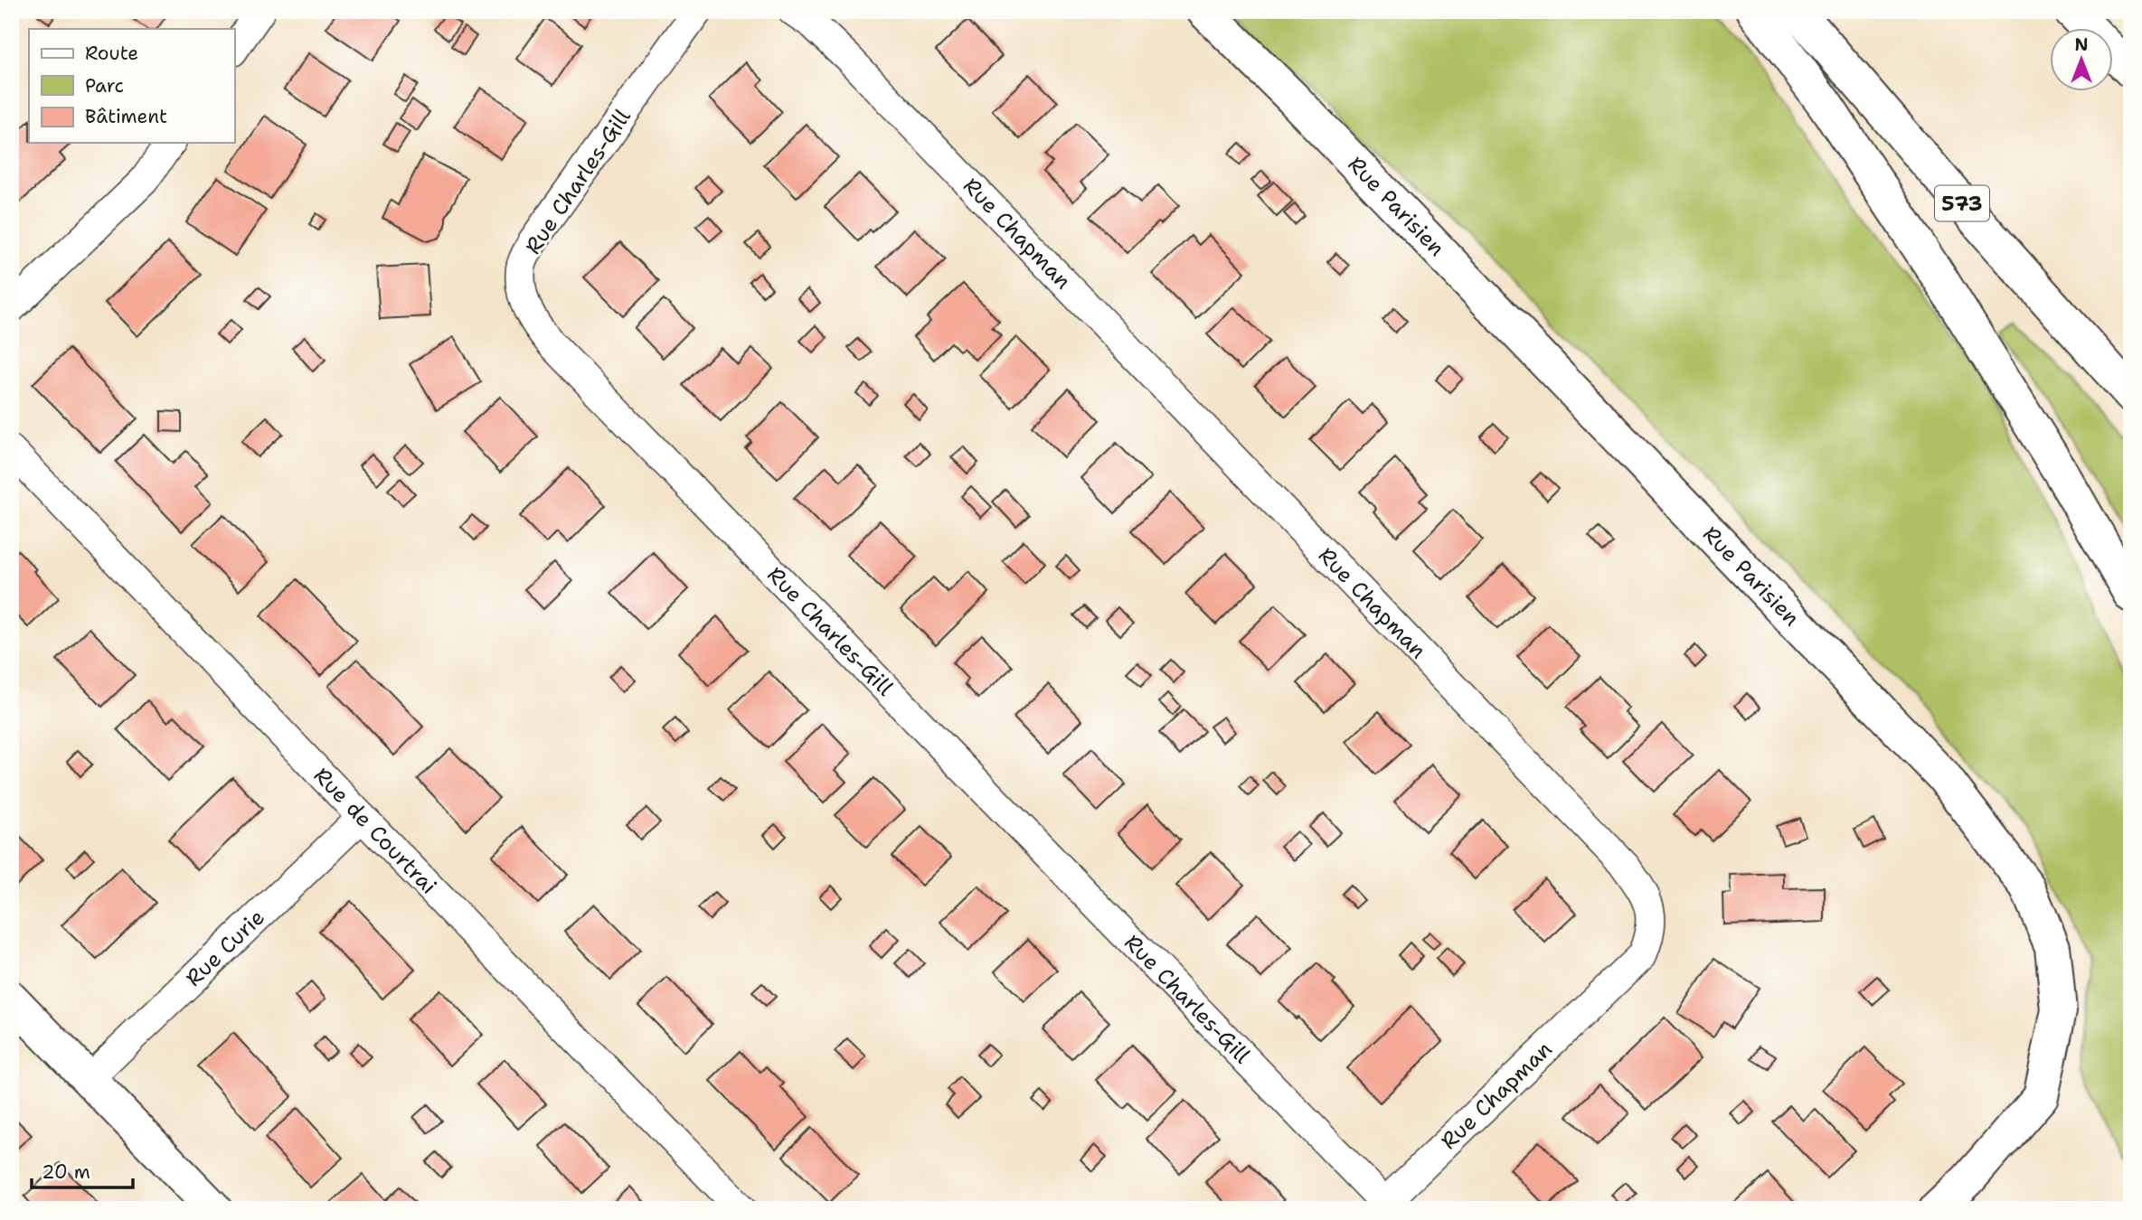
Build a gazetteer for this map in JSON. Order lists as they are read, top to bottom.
{
  "streets": {
    "main road": ["573", "Rue Parisien"],
    "street": [
      "Rue Charles-Gill",
      "Rue Chapman",
      "Rue de Courtrai",
      "Rue Curie"
    ]
  },
  "crossings": [
    ["Rue Charles-Gill", "Rue Chapman"],
    ["Rue de Courtrai", "Rue Curie"]
  ],
  "legend": ["Route", "Parc", "Bâtiment"],
  "scale_bar": "20 m",
  "north": "top"
}
